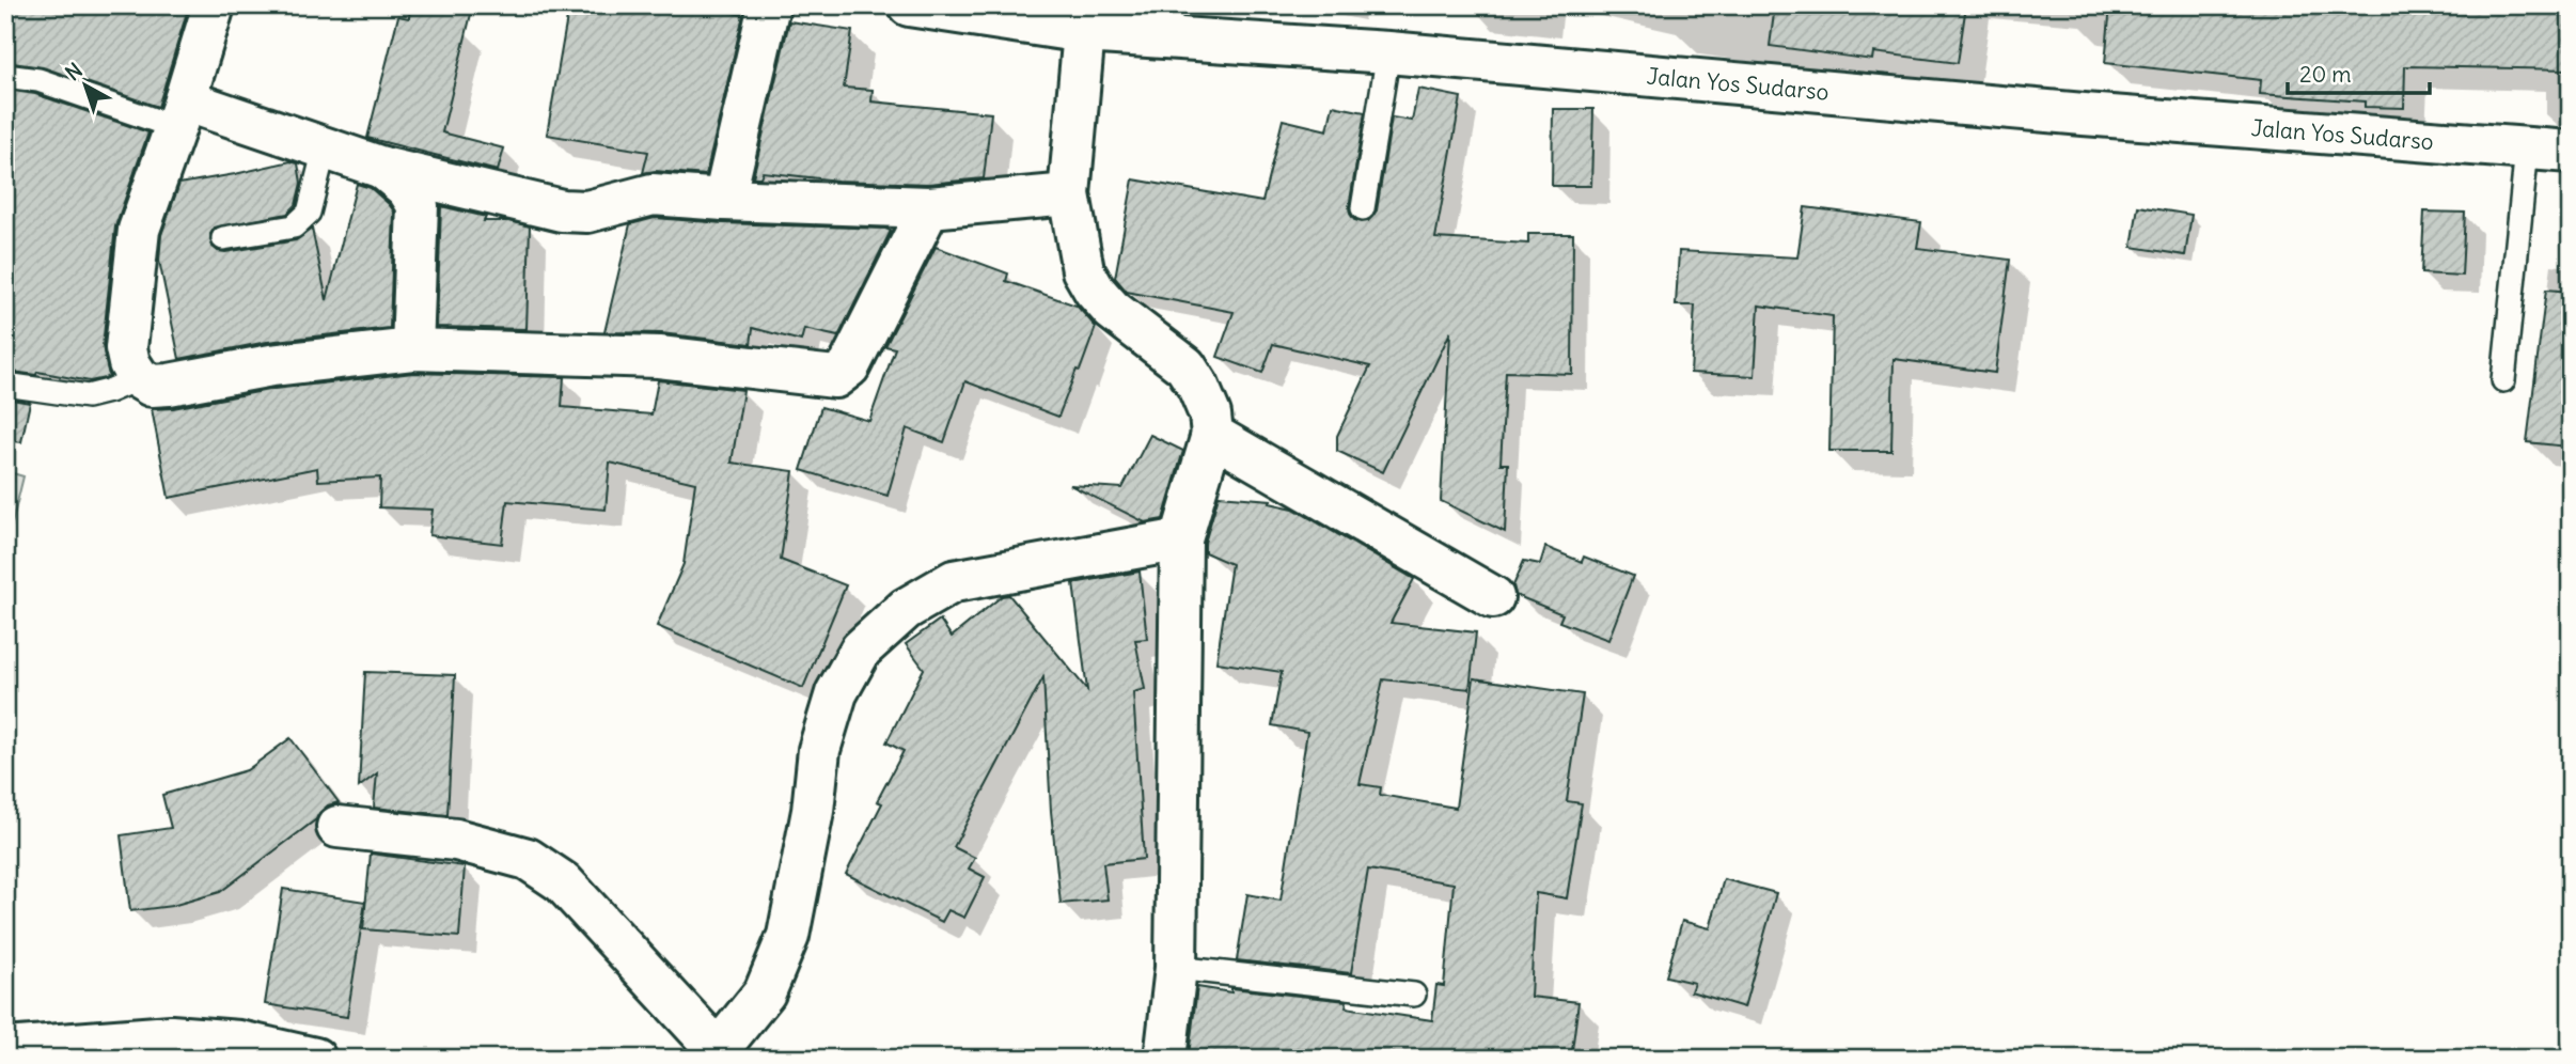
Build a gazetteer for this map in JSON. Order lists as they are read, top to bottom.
{
  "streets": {
    "main road": ["Jalan Yos Sudarso"]
  },
  "scale_bar": "20 m",
  "north": "top left"
}
